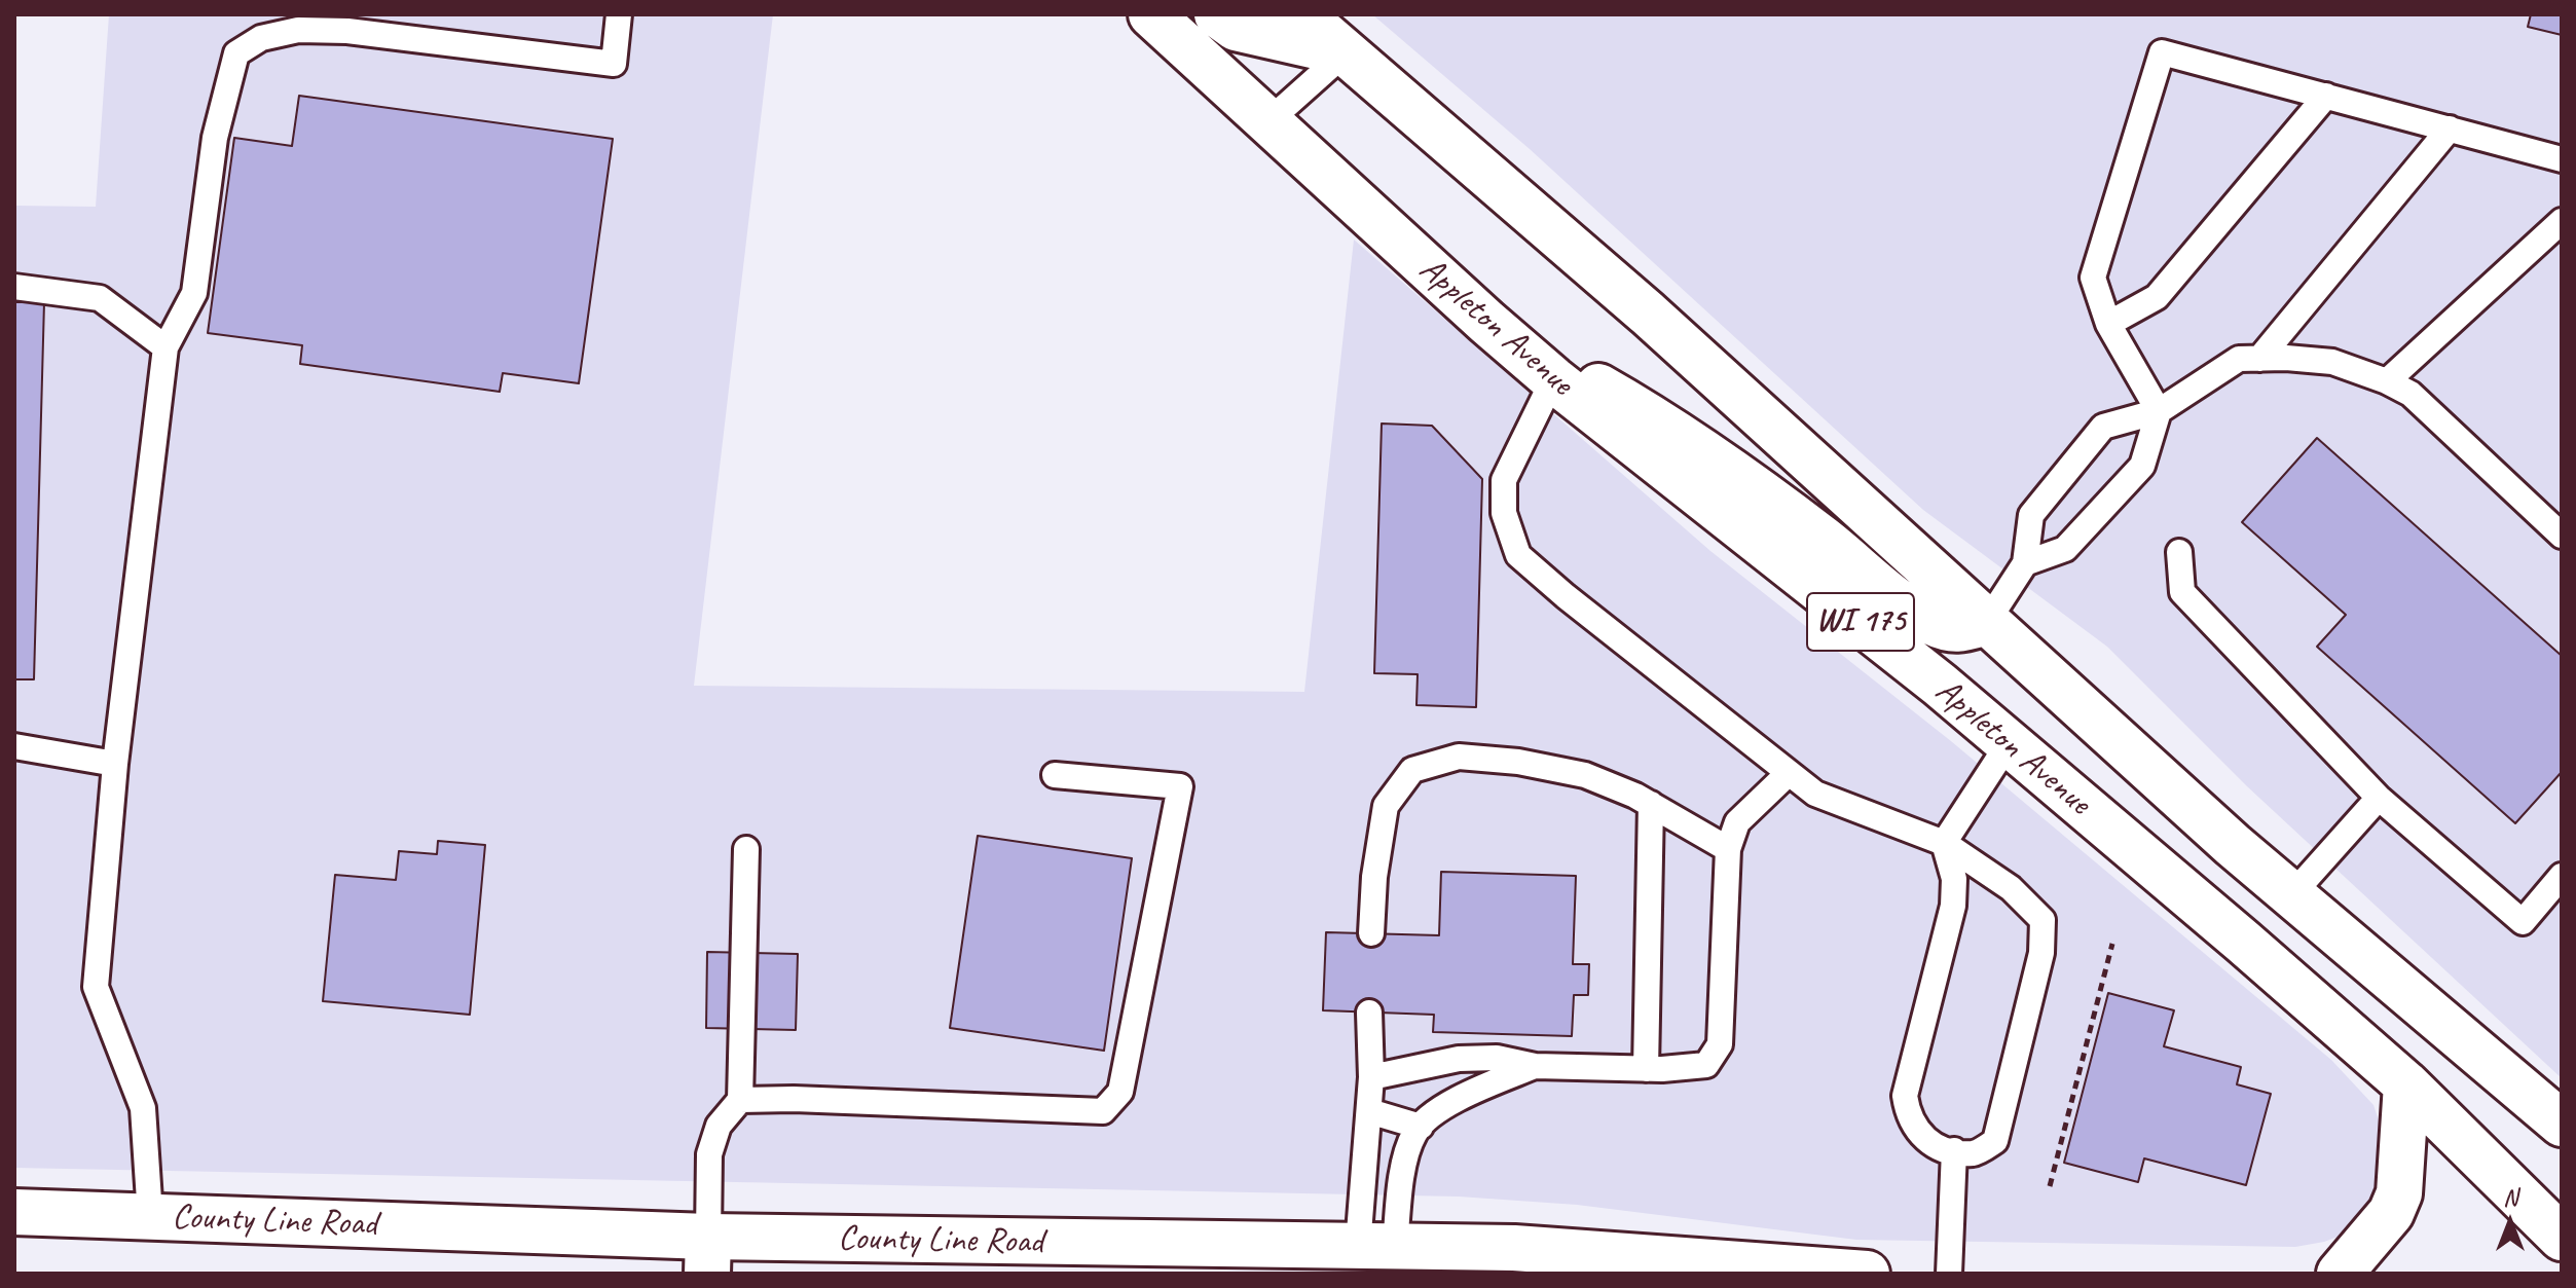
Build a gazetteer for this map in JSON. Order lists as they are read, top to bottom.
{
  "streets": {
    "main road": ["Appleton Avenue", "WI 175", "County Line Road"]
  },
  "north": "top"
}
